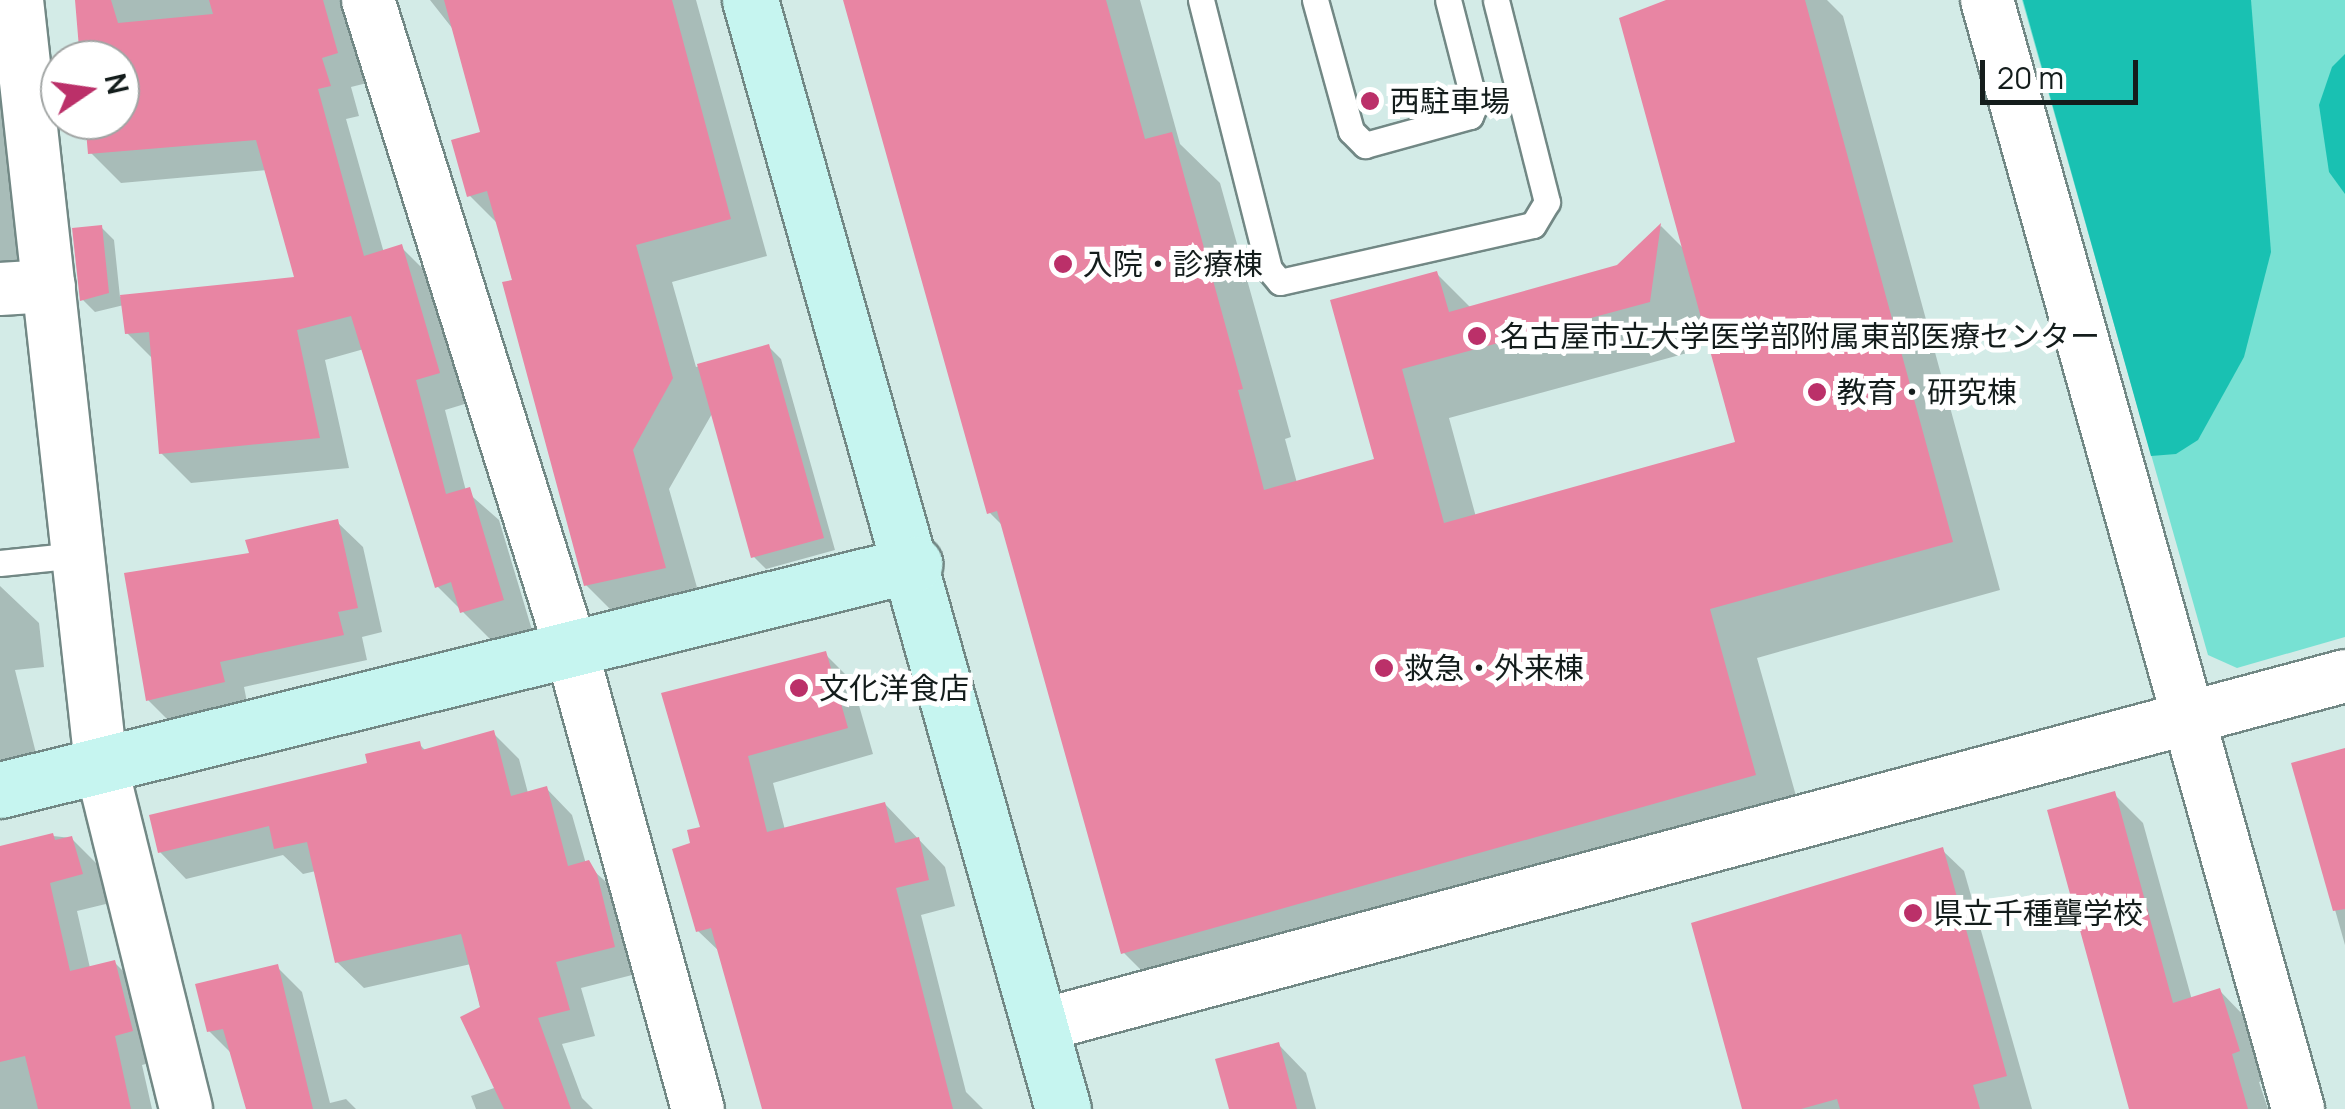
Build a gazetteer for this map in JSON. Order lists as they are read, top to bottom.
{
  "places": [
    "西駐車場",
    "入院・診療棟",
    "名古屋市立大学医学部附属東部医療センター",
    "教育・研究棟",
    "救急・外来棟",
    "文化洋食店",
    "県立千種聾学校"
  ],
  "scale_bar": "20 m",
  "north": "right"
}
